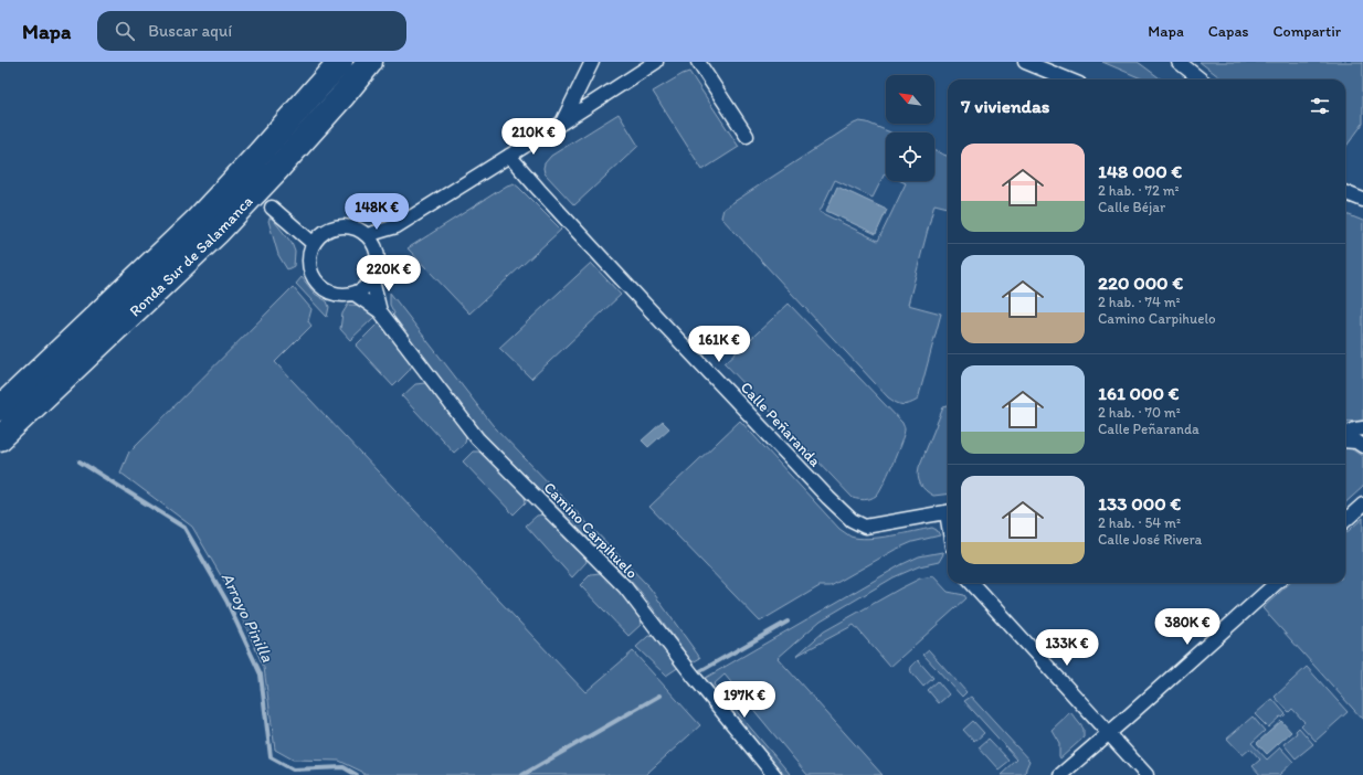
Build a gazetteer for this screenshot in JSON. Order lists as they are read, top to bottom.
{
  "streets": {
    "highway": ["Ronda Sur de Salamanca"],
    "street": ["Calle Peñaranda", "Camino Carpihuelo"]
  },
  "water": ["Arroyo Pinilla"],
  "north": "top left",
  "page": {
    "header": "Mapa",
    "search": "Buscar aquí",
    "nav": ["Mapa", "Capas", "Compartir"],
    "heading": "7 viviendas",
    "price": [
      "210K €",
      "148K €",
      "220K €",
      "161K €",
      "380K €",
      "133K €",
      "197K €"
    ],
    "list": [
      {
        "name": "148 000 €",
        "note": "2 hab. · 72 m² · Calle Béjar"
      },
      {
        "name": "220 000 €",
        "note": "2 hab. · 74 m² · Camino Carpihuelo"
      },
      {
        "name": "161 000 €",
        "note": "2 hab. · 70 m² · Calle Peñaranda"
      },
      {
        "name": "133 000 €",
        "note": "2 hab. · 54 m² · Calle José Rivera"
      }
    ]
  }
}
